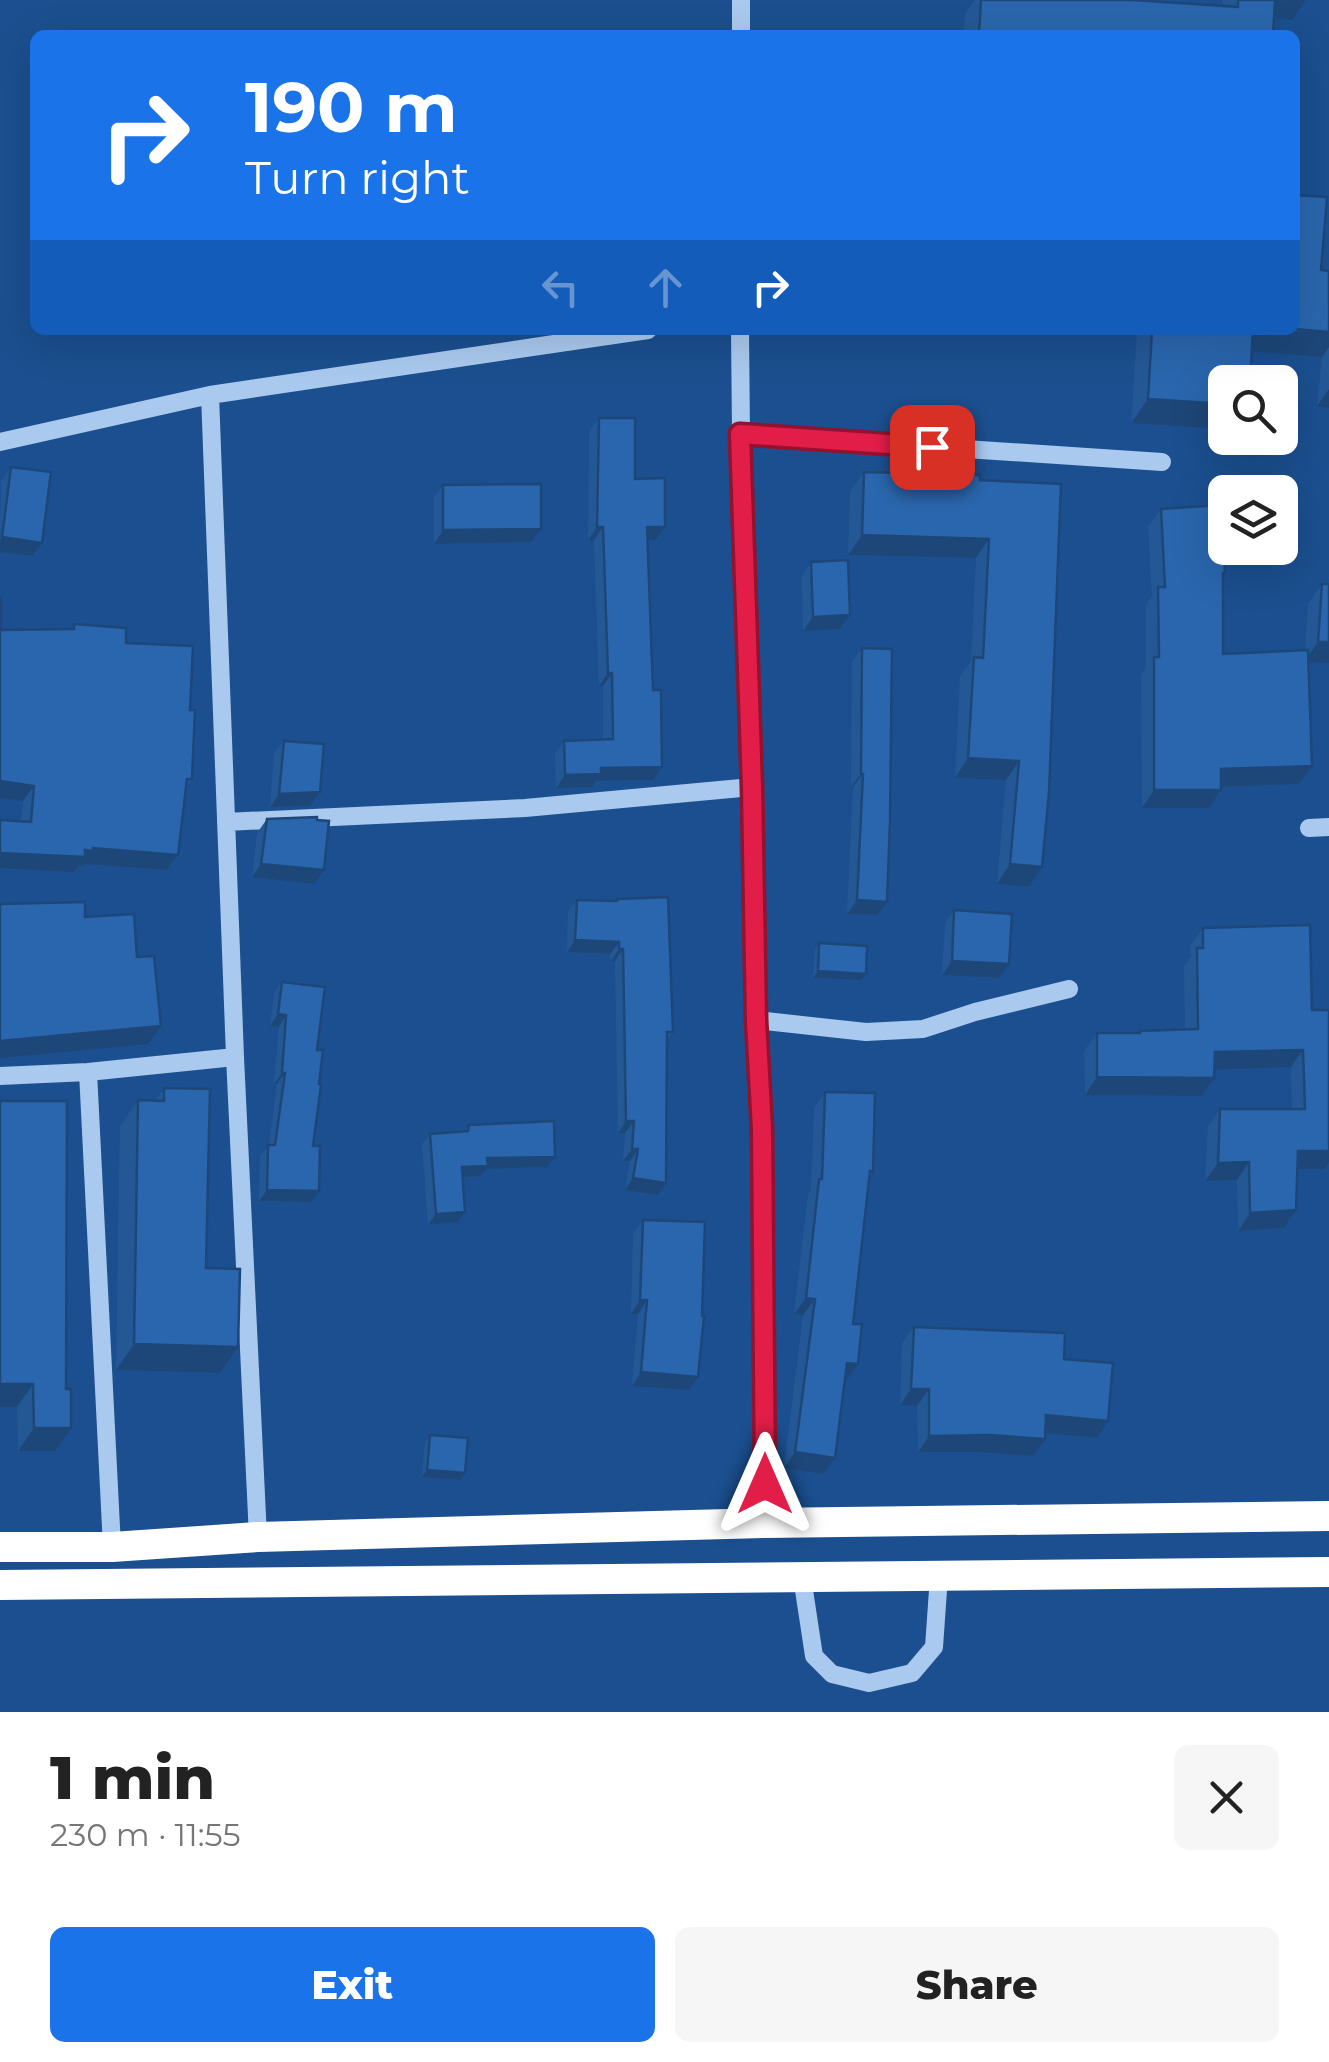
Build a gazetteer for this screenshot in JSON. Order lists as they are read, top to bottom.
{
  "page": {
    "turn": ["190 m", "Turn right"],
    "heading": ["1 min", "230 m · 11:55"],
    "buttons": ["Exit", "Share"]
  }
}
